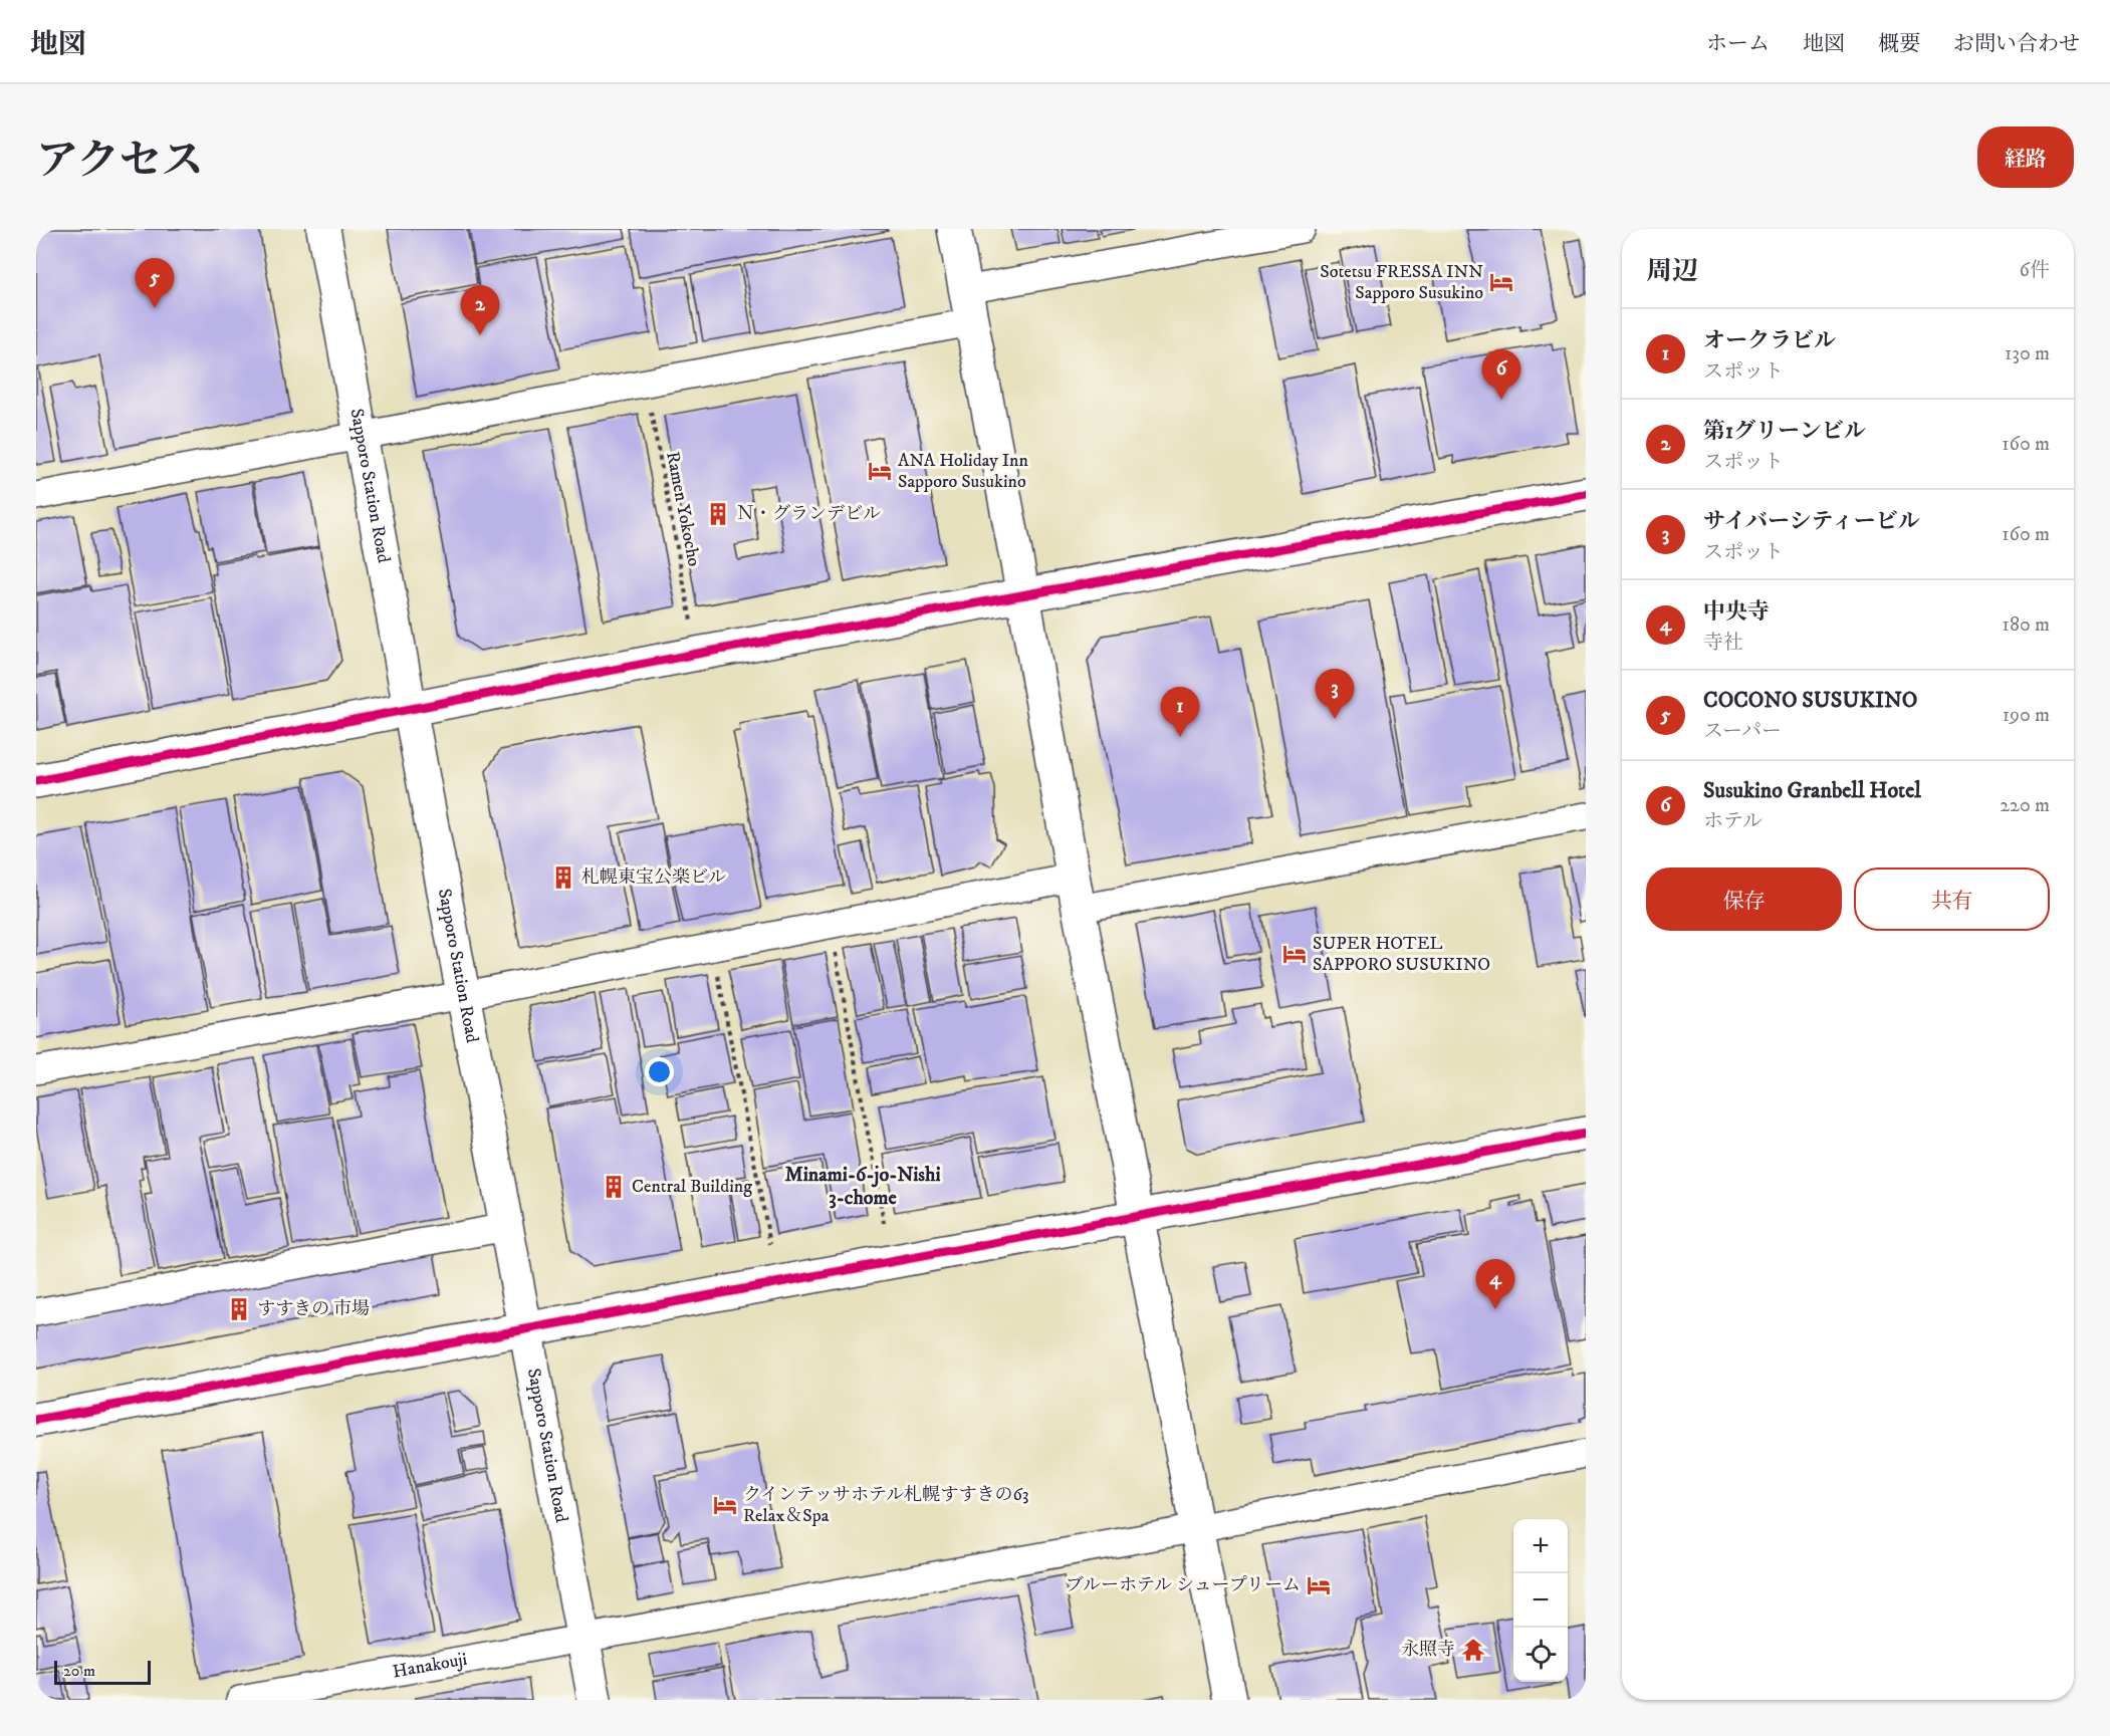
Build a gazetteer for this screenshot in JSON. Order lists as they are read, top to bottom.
{
  "streets": {
    "street": ["Sapporo Station Road", "Hanakouji"],
    "path": ["Ramen Yokocho"]
  },
  "crossings": [
    ["Sapporo Station Road", "Hanakouji"]
  ],
  "districts": ["Minami-6-jo-Nishi 3-chome"],
  "places": {
    "hotel": [
      "Sotetsu FRESSA INN Sapporo Susukino",
      "ANA Holiday Inn Sapporo Susukino",
      "SUPER HOTEL SAPPORO SUSUKINO",
      "クインテッサホテル札幌すすきの63 Relax＆Spa",
      "ブルーホテル シュープリーム"
    ],
    "building": [
      "Ｎ・グランデビル",
      "札幌東宝公楽ビル",
      "Central Building",
      "すすきの 市場"
    ],
    "temple": ["永照寺"]
  },
  "scale_bar": "20 m",
  "page": {
    "header": "地図",
    "nav": [
      "ホーム",
      "地図",
      "概要",
      "お問い合わせ"
    ],
    "title": "アクセス",
    "buttons": [
      "経路",
      ["保存", "共有"]
    ],
    "heading": ["周辺", "6件"],
    "pins": [
      "5",
      "2",
      "6",
      "3",
      "1",
      "4"
    ],
    "list": [
      {
        "mark": "1",
        "name": "オークラビル",
        "note": "スポット",
        "value": "130 m"
      },
      {
        "mark": "2",
        "name": "第1グリーンビル",
        "note": "スポット",
        "value": "160 m"
      },
      {
        "mark": "3",
        "name": "サイバーシティービル",
        "note": "スポット",
        "value": "160 m"
      },
      {
        "mark": "4",
        "name": "中央寺",
        "note": "寺社",
        "value": "180 m"
      },
      {
        "mark": "5",
        "name": "COCONO SUSUKINO",
        "note": "スーパー",
        "value": "190 m"
      },
      {
        "mark": "6",
        "name": "Susukino Granbell Hotel",
        "note": "ホテル",
        "value": "220 m"
      }
    ],
    "map_buttons": ["+", "−"],
    "scale": "20 m"
  }
}
